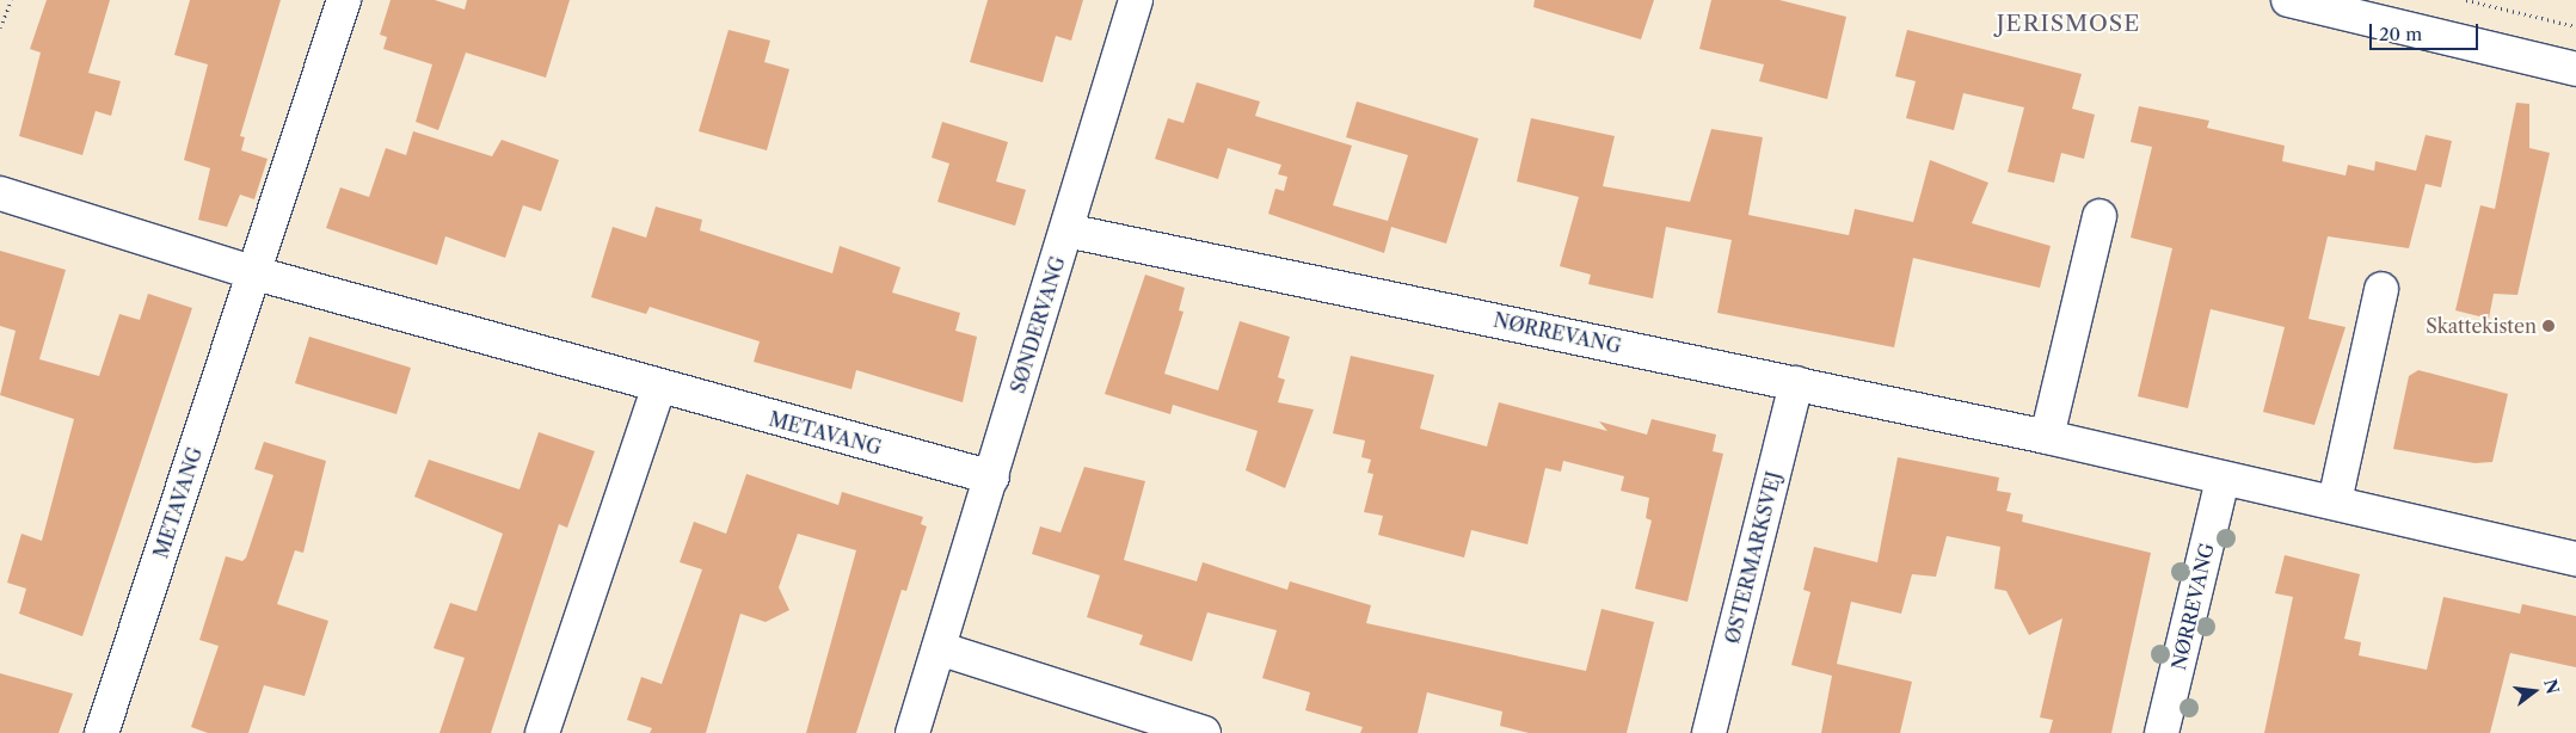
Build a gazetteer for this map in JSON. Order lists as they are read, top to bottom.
{
  "streets": {
    "street": [
      "SØNDERVANG",
      "NØRREVANG",
      "METAVANG",
      "ØSTERMARKSVEJ"
    ]
  },
  "crossings": [
    ["SØNDERVANG", "NØRREVANG"],
    ["SØNDERVANG", "METAVANG"],
    ["NØRREVANG", "ØSTERMARKSVEJ"]
  ],
  "districts": ["JERISMOSE"],
  "places": ["Skattekisten"],
  "scale_bar": "20 m",
  "north": "right"
}
